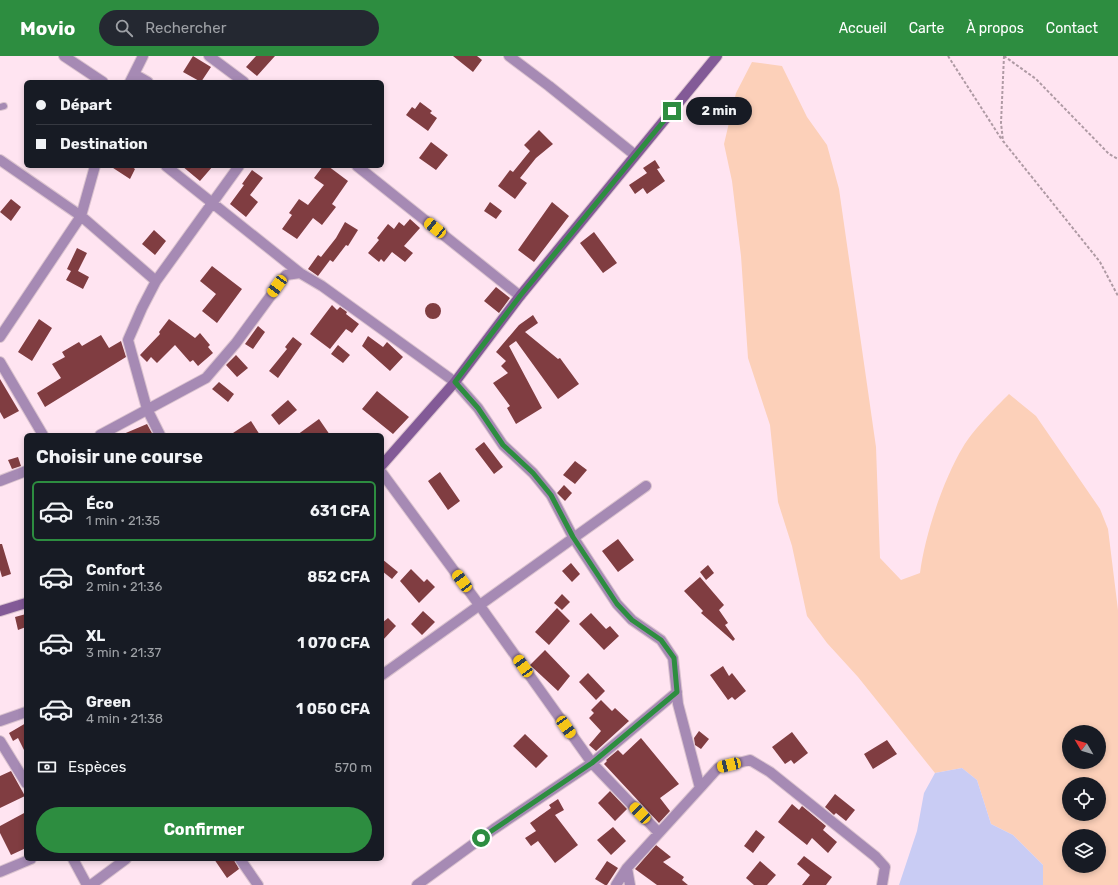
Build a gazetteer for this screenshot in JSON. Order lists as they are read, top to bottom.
{
  "north": "top left",
  "page": {
    "header": "Movio",
    "search": "Rechercher",
    "nav": [
      "Accueil",
      "Carte",
      "À propos",
      "Contact"
    ],
    "banner": ["Départ", "Destination"],
    "bubble": "2 min",
    "heading": "Choisir une course",
    "list": [
      {
        "name": "Éco",
        "note": "1 min · 21:35",
        "value": "631 CFA"
      },
      {
        "name": "Confort",
        "note": "2 min · 21:36",
        "value": "852 CFA"
      },
      {
        "name": "XL",
        "note": "3 min · 21:37",
        "value": "1 070 CFA"
      },
      {
        "name": "Green",
        "note": "4 min · 21:38",
        "value": "1 050 CFA"
      }
    ],
    "pay": ["Espèces", "570 m"],
    "buttons": "Confirmer"
  }
}
